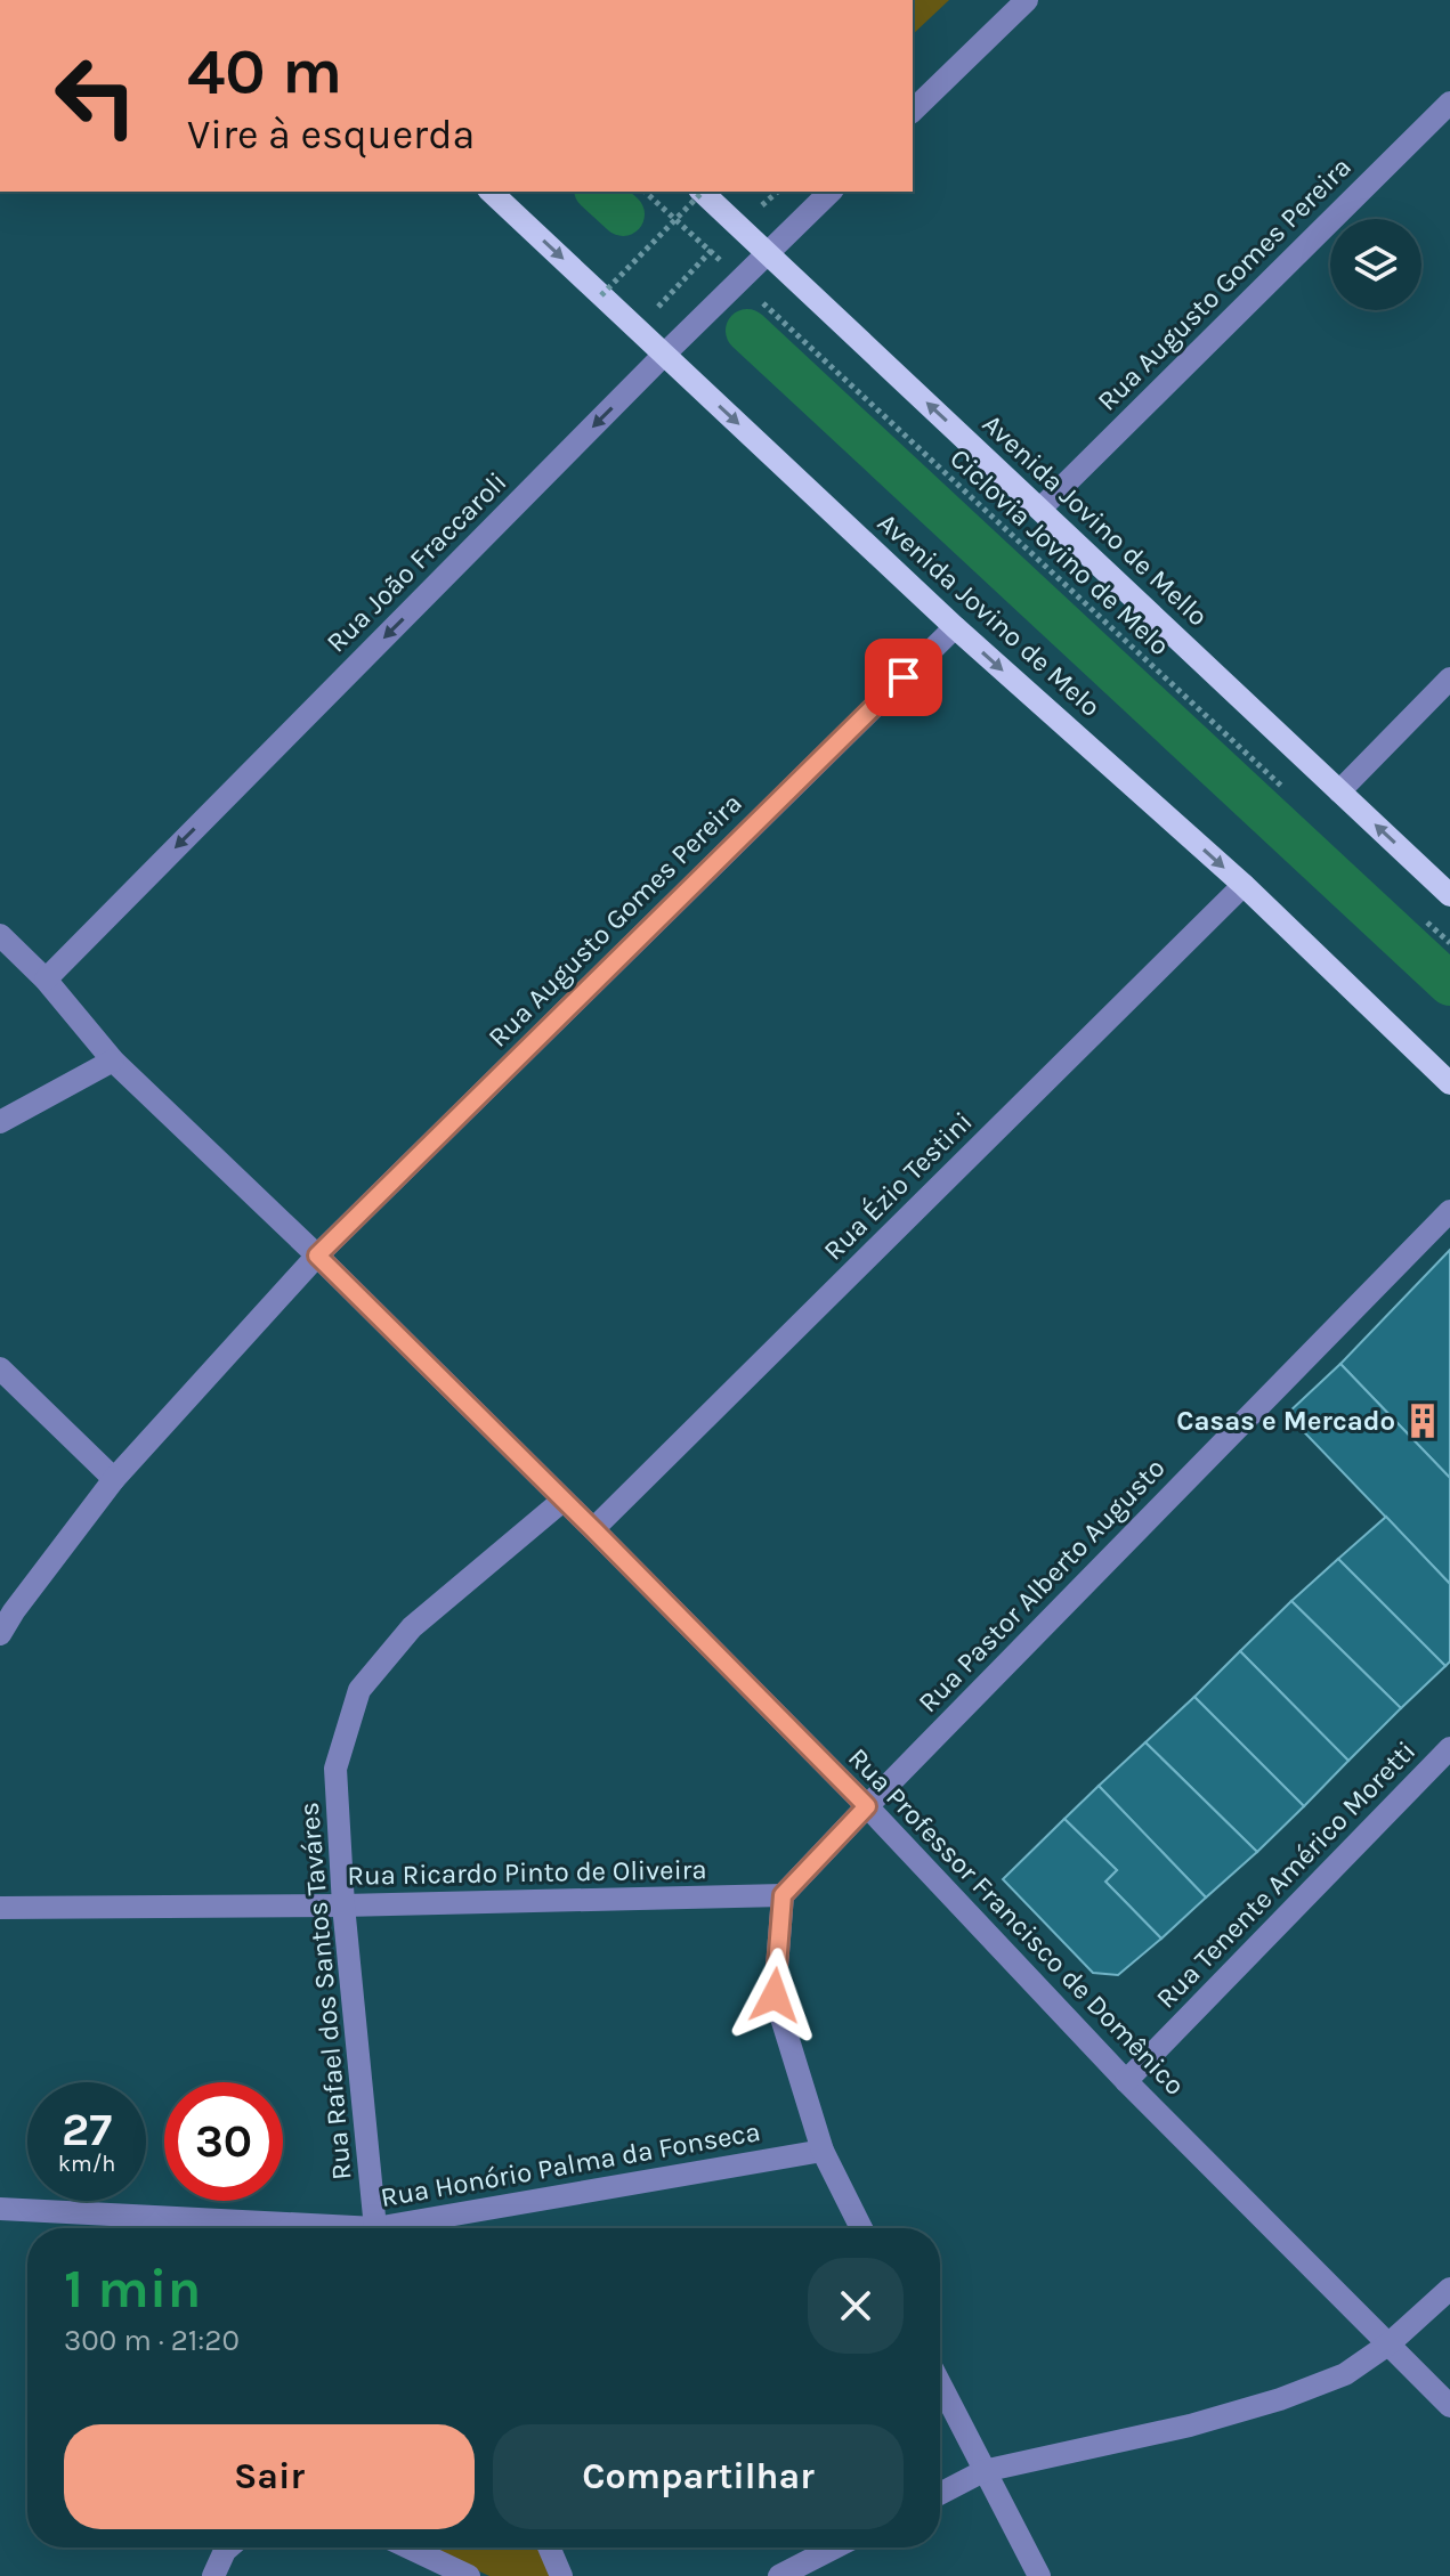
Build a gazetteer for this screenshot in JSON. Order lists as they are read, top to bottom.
{
  "streets": {
    "main road": ["Avenida Jovino de Mello", "Avenida Jovino de Melo"],
    "street": [
      "Rua Augusto Gomes Pereira",
      "Rua João Fraccaroli",
      "Rua Ézio Testini",
      "Rua Pastor Alberto Augusto",
      "Rua Ricardo Pinto de Oliveira",
      "Rua Tenente Américo Moretti",
      "Rua Professor Francisco de Domênico",
      "Rua Rafael dos Santos Taváres",
      "Rua Honório Palma da Fonseca"
    ],
    "path": ["Ciclovia Jovino de Melo"]
  },
  "crossings": [
    ["Rua Augusto Gomes Pereira", "Avenida Jovino de Mello"],
    ["Rua Augusto Gomes Pereira", "Avenida Jovino de Melo"],
    ["Rua Augusto Gomes Pereira", "Rua Professor Francisco de Domênico"],
    ["Avenida Jovino de Mello", "Rua João Fraccaroli"],
    ["Rua João Fraccaroli", "Avenida Jovino de Melo"],
    ["Rua João Fraccaroli", "Rua Professor Francisco de Domênico"],
    ["Avenida Jovino de Melo", "Rua Ézio Testini"],
    ["Rua Ézio Testini", "Rua Professor Francisco de Domênico"],
    ["Rua Pastor Alberto Augusto", "Rua Ricardo Pinto de Oliveira"],
    ["Rua Pastor Alberto Augusto", "Rua Professor Francisco de Domênico"],
    ["Rua Ricardo Pinto de Oliveira", "Rua Rafael dos Santos Taváres"],
    ["Rua Tenente Américo Moretti", "Rua Professor Francisco de Domênico"],
    ["Rua Professor Francisco de Domênico", "Rua Rafael dos Santos Taváres"]
  ],
  "one_way": ["Avenida Jovino de Mello", "Rua João Fraccaroli", "Avenida Jovino de Melo"],
  "places": {
    "building": ["Casas e Mercado"]
  },
  "page": {
    "turn": ["40 m", "Vire à esquerda"],
    "speed": "27 km/h",
    "limit": "30",
    "heading": ["1 min", "300 m · 21:20"],
    "buttons": ["Sair", "Compartilhar"]
  }
}
